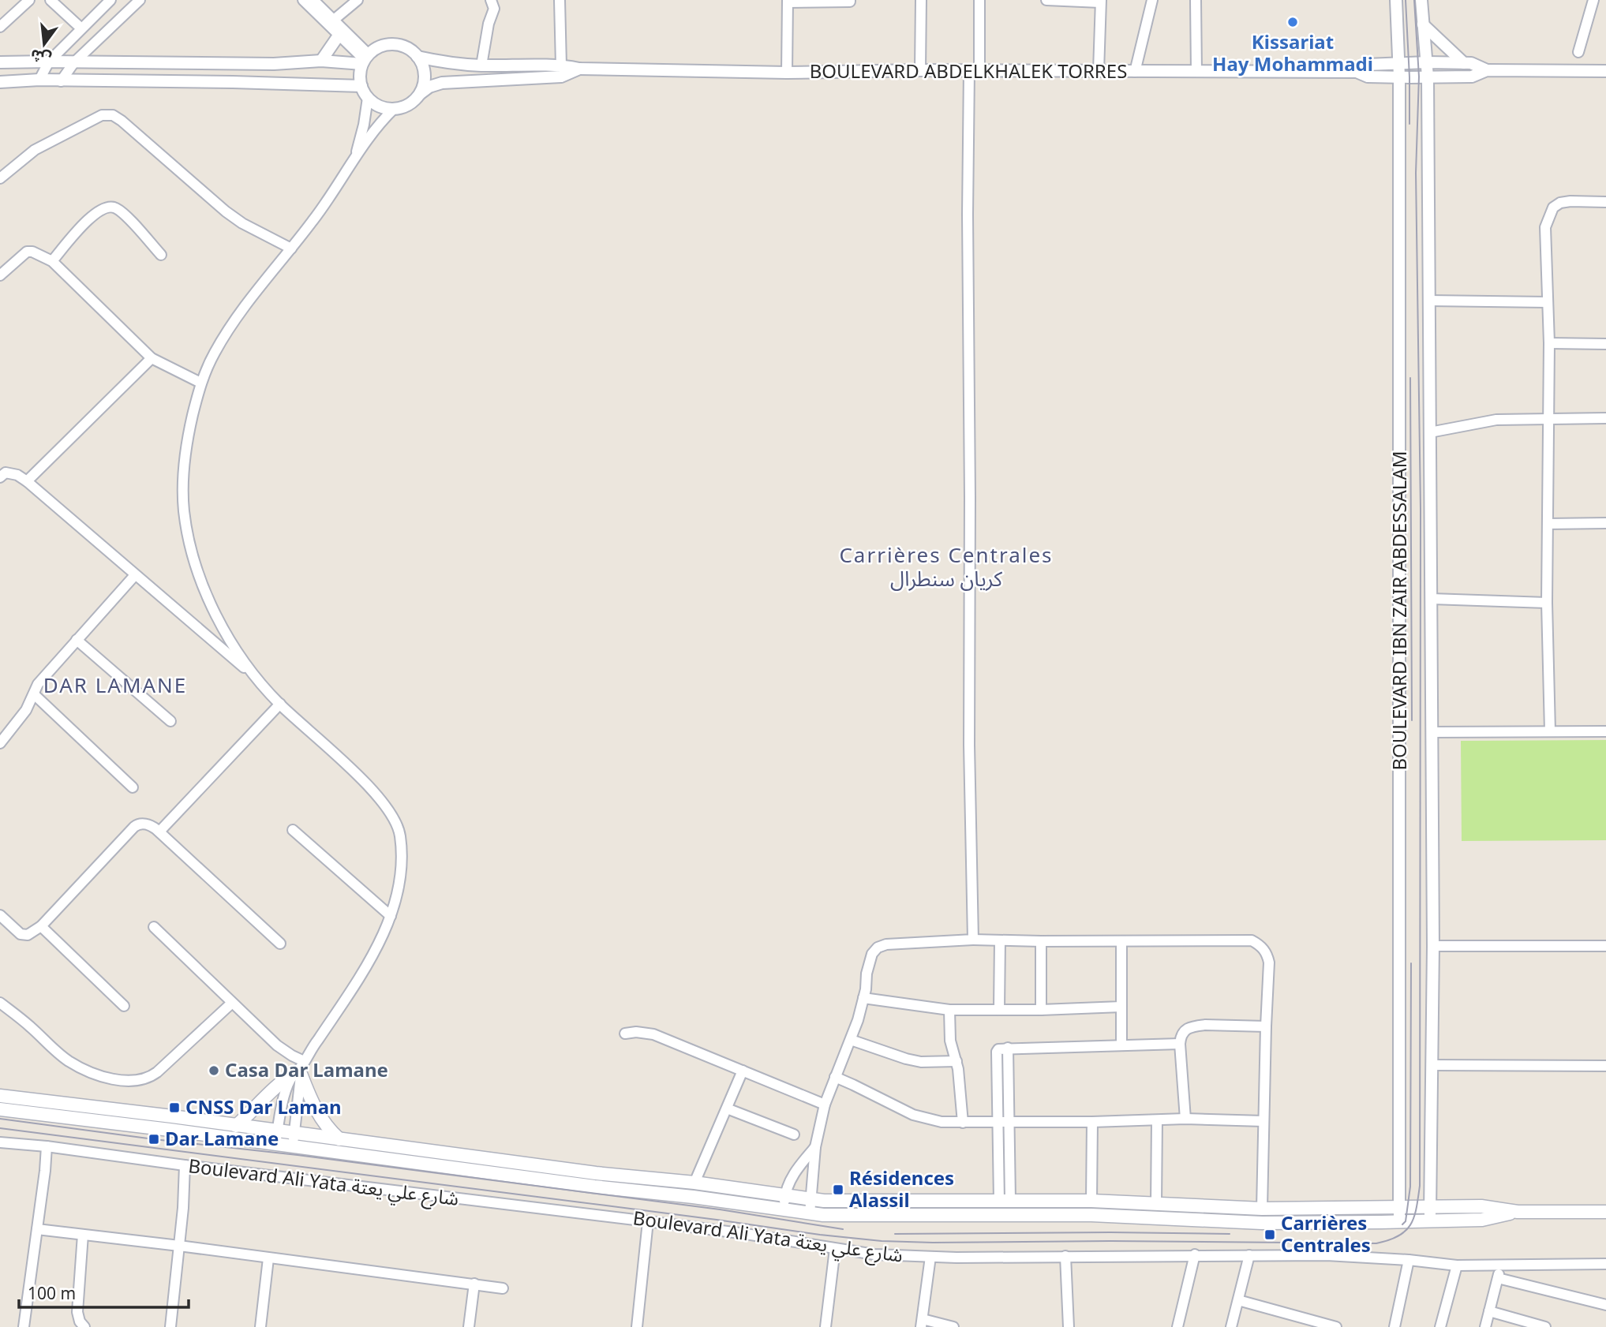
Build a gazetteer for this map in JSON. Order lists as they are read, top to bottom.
{
  "streets": {
    "main road": ["Boulevard Ali Yata شارع علي يعتة"],
    "street": ["BOULEVARD ABDELKHALEK TORRES", "BOULEVARD IBN ZAIR ABDESSALAM"]
  },
  "crossings": [
    ["BOULEVARD ABDELKHALEK TORRES", "BOULEVARD IBN ZAIR ABDESSALAM"],
    ["BOULEVARD IBN ZAIR ABDESSALAM", "Boulevard Ali Yata شارع علي يعتة"]
  ],
  "districts": ["Carrières Centrales كريان سنطرال", "DAR LAMANE"],
  "places": {
    "other": ["Kissariat Hay Mohammadi", "Casa Dar Lamane"],
    "transit": [
      "CNSS Dar Laman",
      "Dar Lamane",
      "Résidences Alassil",
      "Carrières Centrales"
    ]
  },
  "scale_bar": "100 m",
  "north": "bottom"
}
